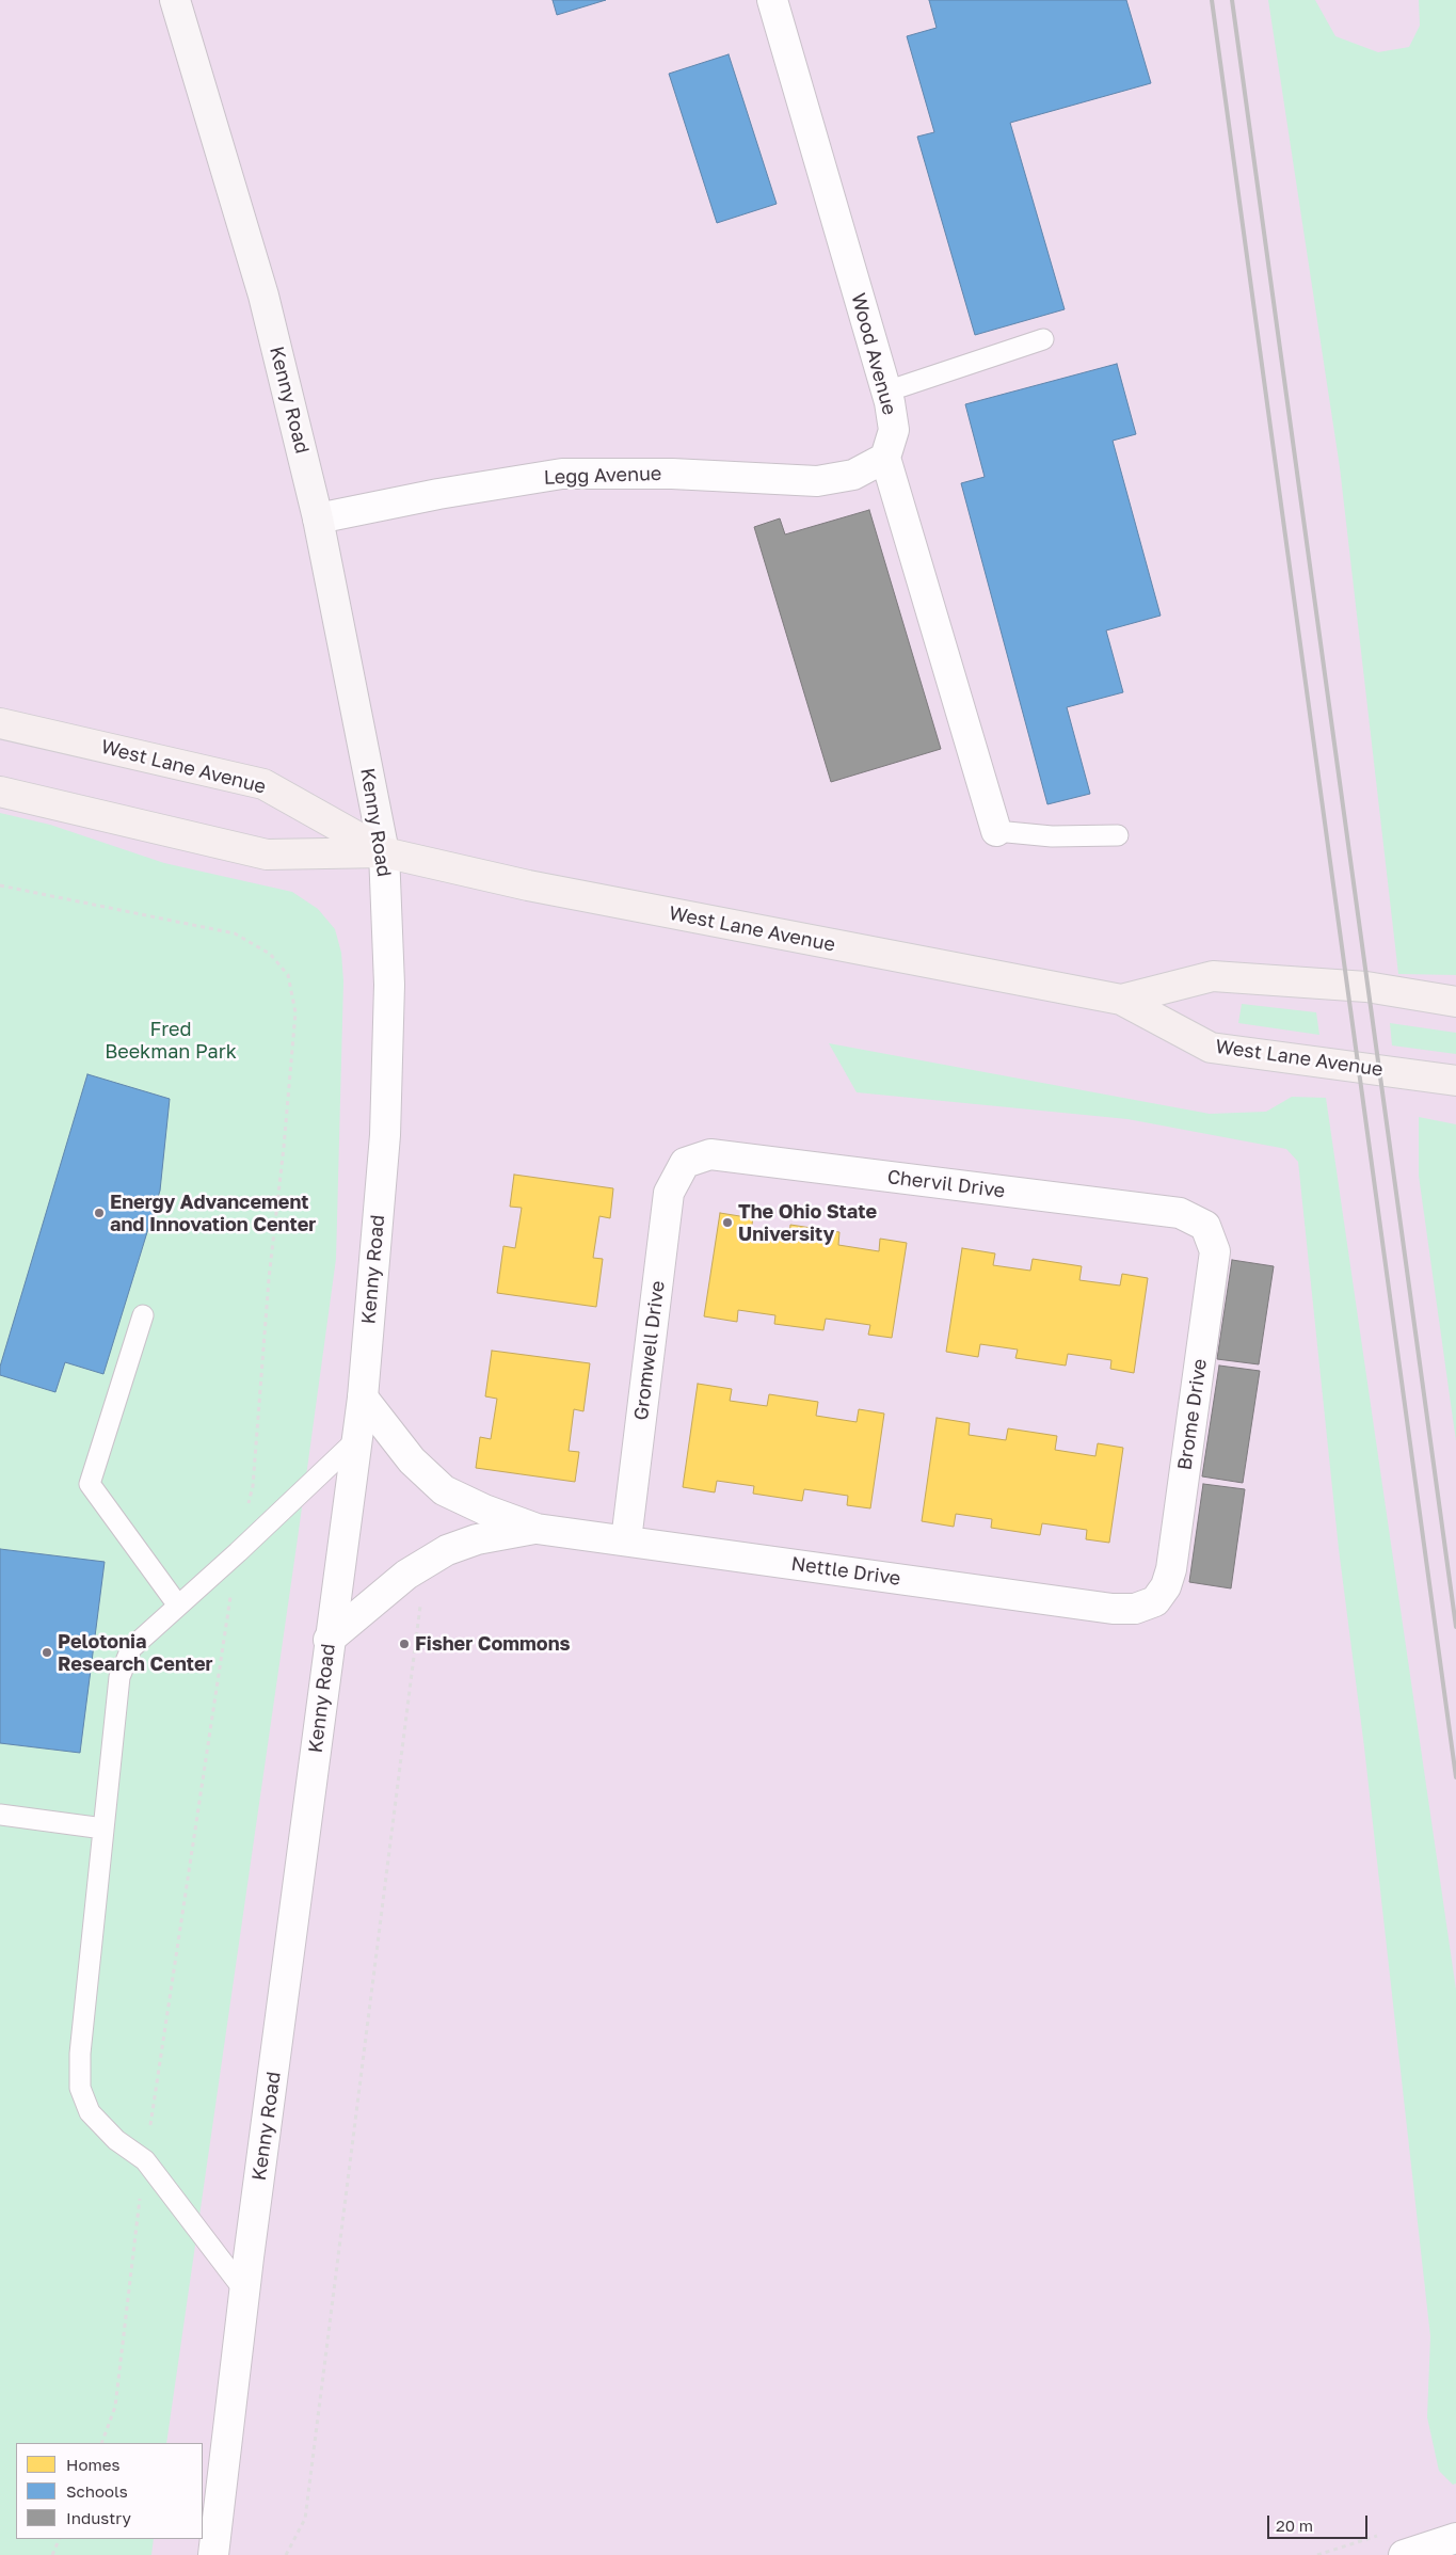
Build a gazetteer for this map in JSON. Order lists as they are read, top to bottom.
{
  "streets": {
    "main road": ["Kenny Road", "West Lane Avenue"],
    "street": [
      "Wood Avenue",
      "Legg Avenue",
      "Chervil Drive",
      "Gromwell Drive",
      "Brome Drive",
      "Nettle Drive"
    ]
  },
  "crossings": [
    ["Wood Avenue", "Legg Avenue"],
    ["Kenny Road", "Legg Avenue"],
    ["Kenny Road", "West Lane Avenue"],
    ["Kenny Road", "Nettle Drive"],
    ["Chervil Drive", "Gromwell Drive"],
    ["Chervil Drive", "Brome Drive"],
    ["Gromwell Drive", "Nettle Drive"],
    ["Brome Drive", "Nettle Drive"]
  ],
  "parks": ["Fred Beekman Park"],
  "places": [
    "Energy Advancement and Innovation Center",
    "The Ohio State University",
    "Fisher Commons",
    "Pelotonia Research Center"
  ],
  "legend": ["Homes", "Schools", "Industry"],
  "scale_bar": "20 m"
}
